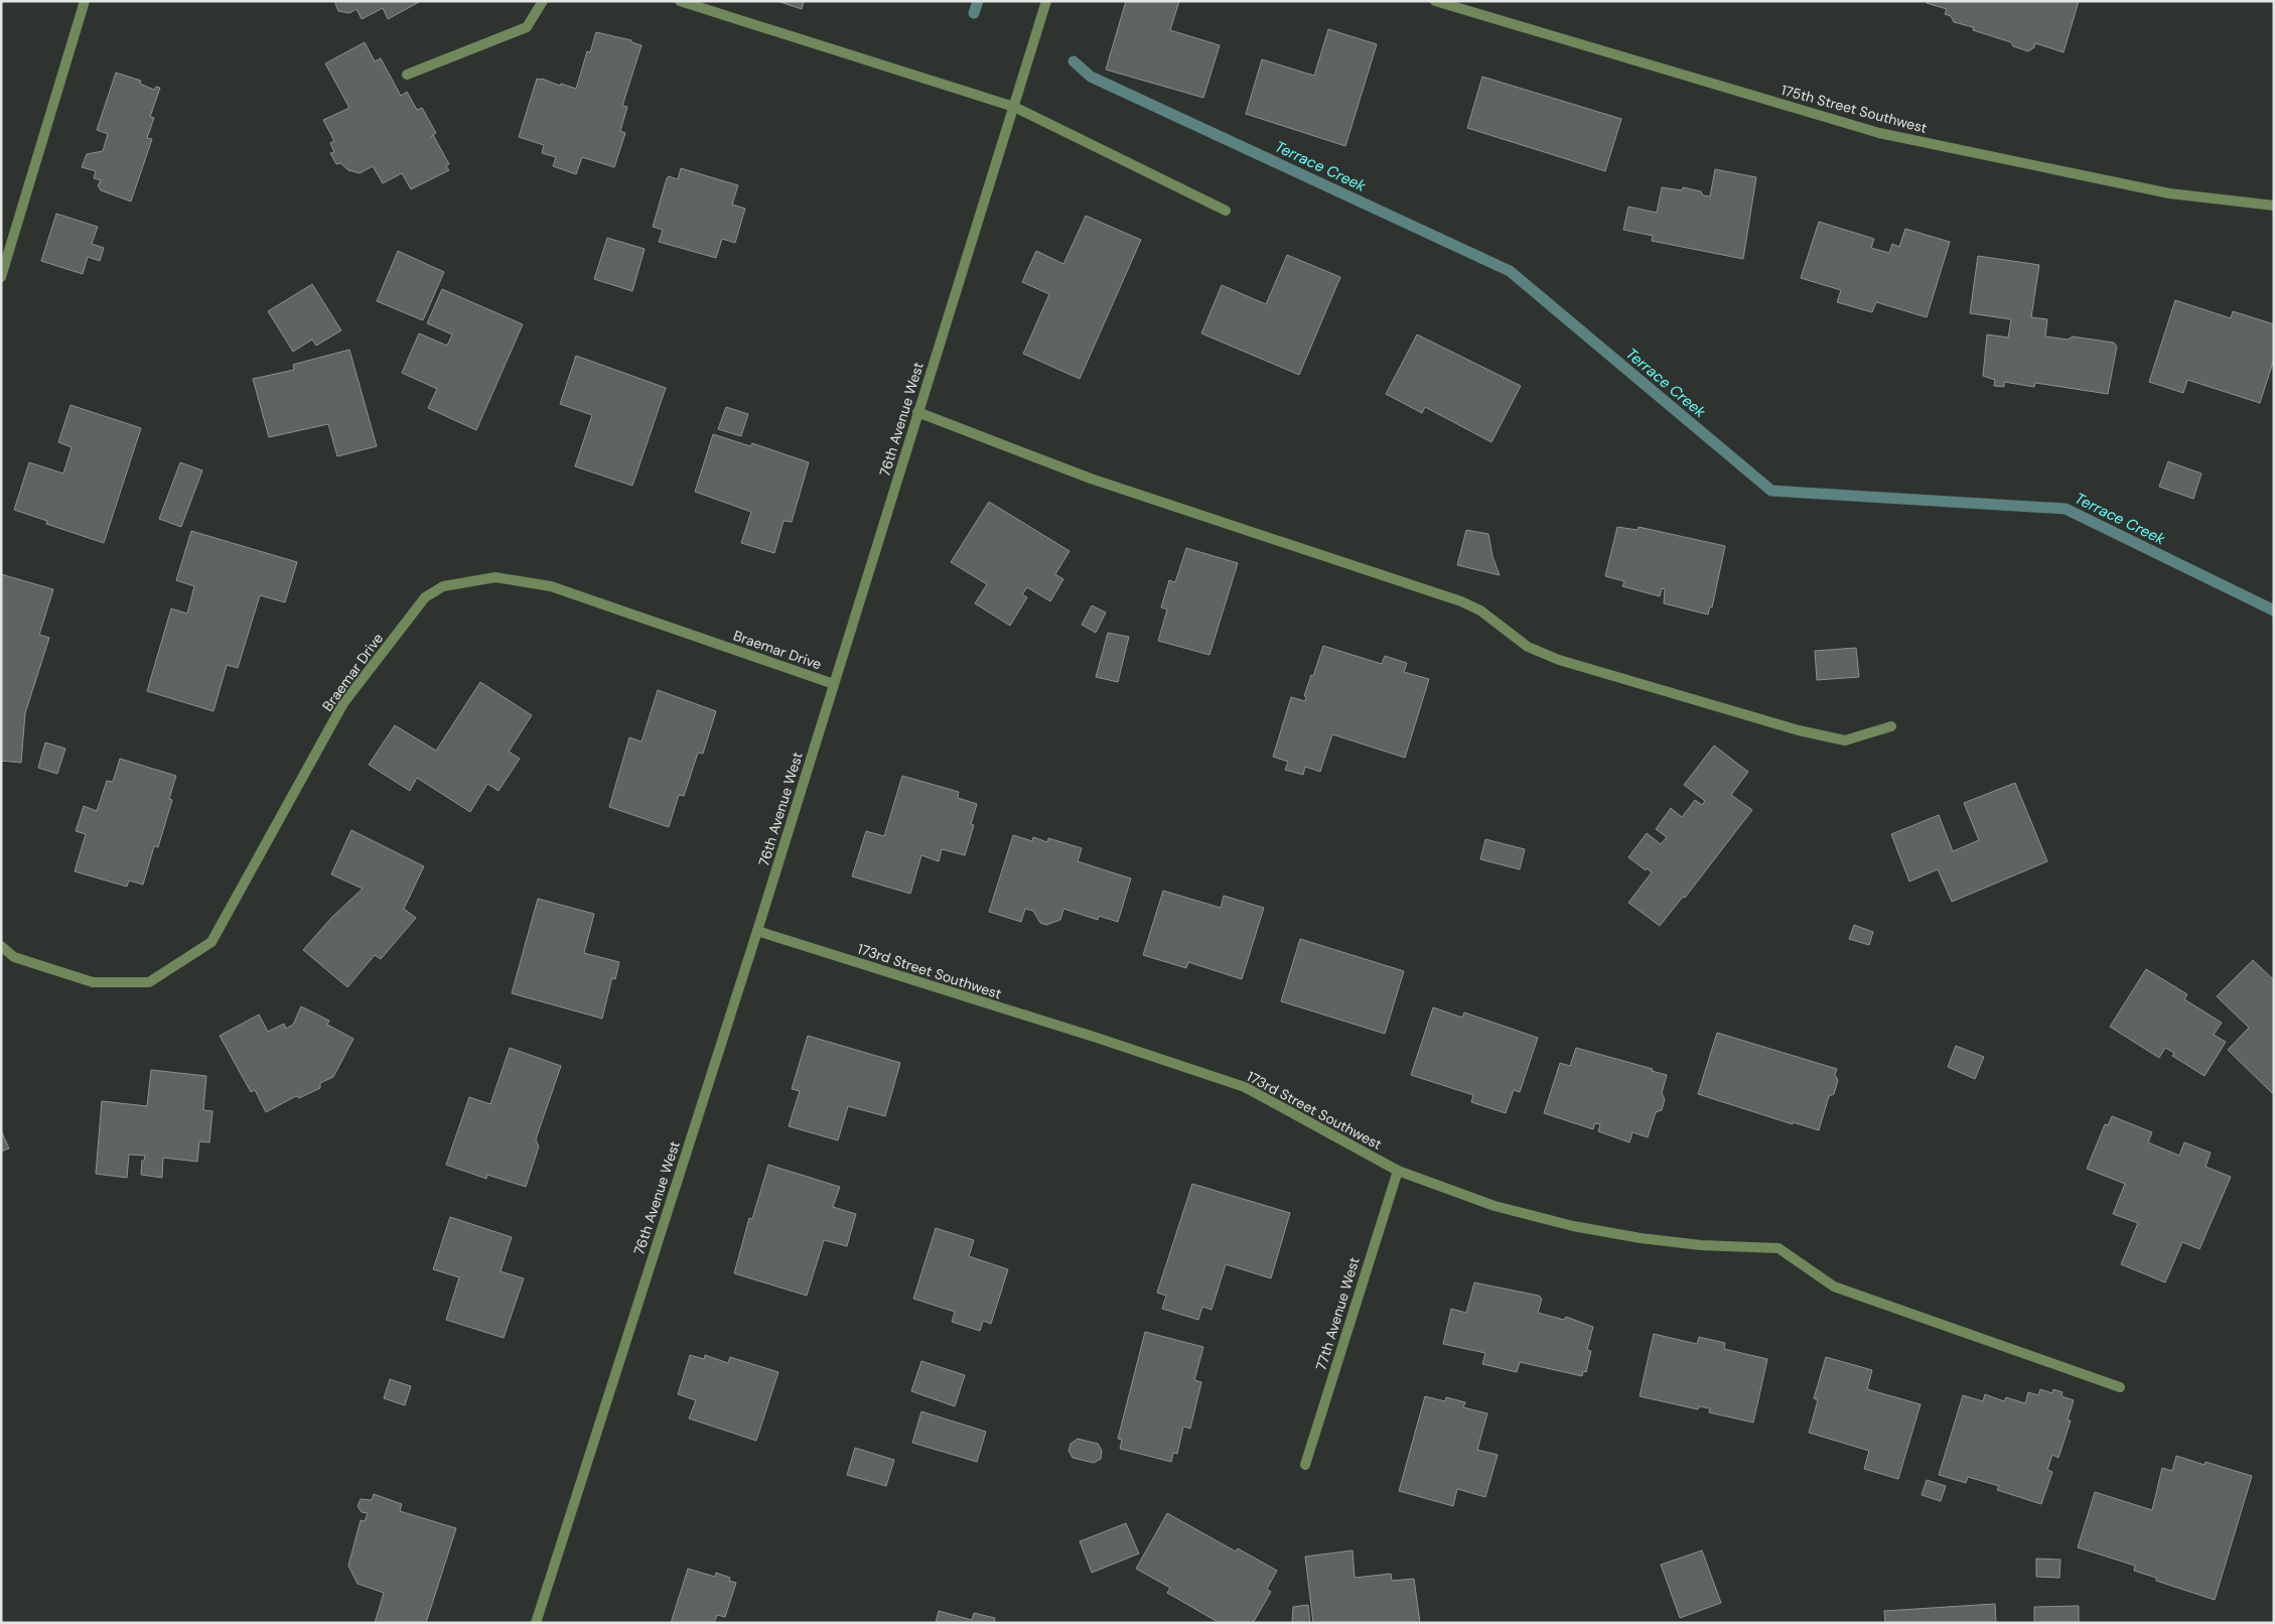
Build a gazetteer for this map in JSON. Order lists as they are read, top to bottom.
{
  "streets": {
    "street": [
      "175th Street Southwest",
      "76th Avenue West",
      "Braemar Drive",
      "173rd Street Southwest",
      "77th Avenue West"
    ]
  },
  "crossings": [
    ["76th Avenue West", "Braemar Drive"],
    ["76th Avenue West", "173rd Street Southwest"],
    ["173rd Street Southwest", "77th Avenue West"]
  ],
  "water": ["Terrace Creek"]
}
